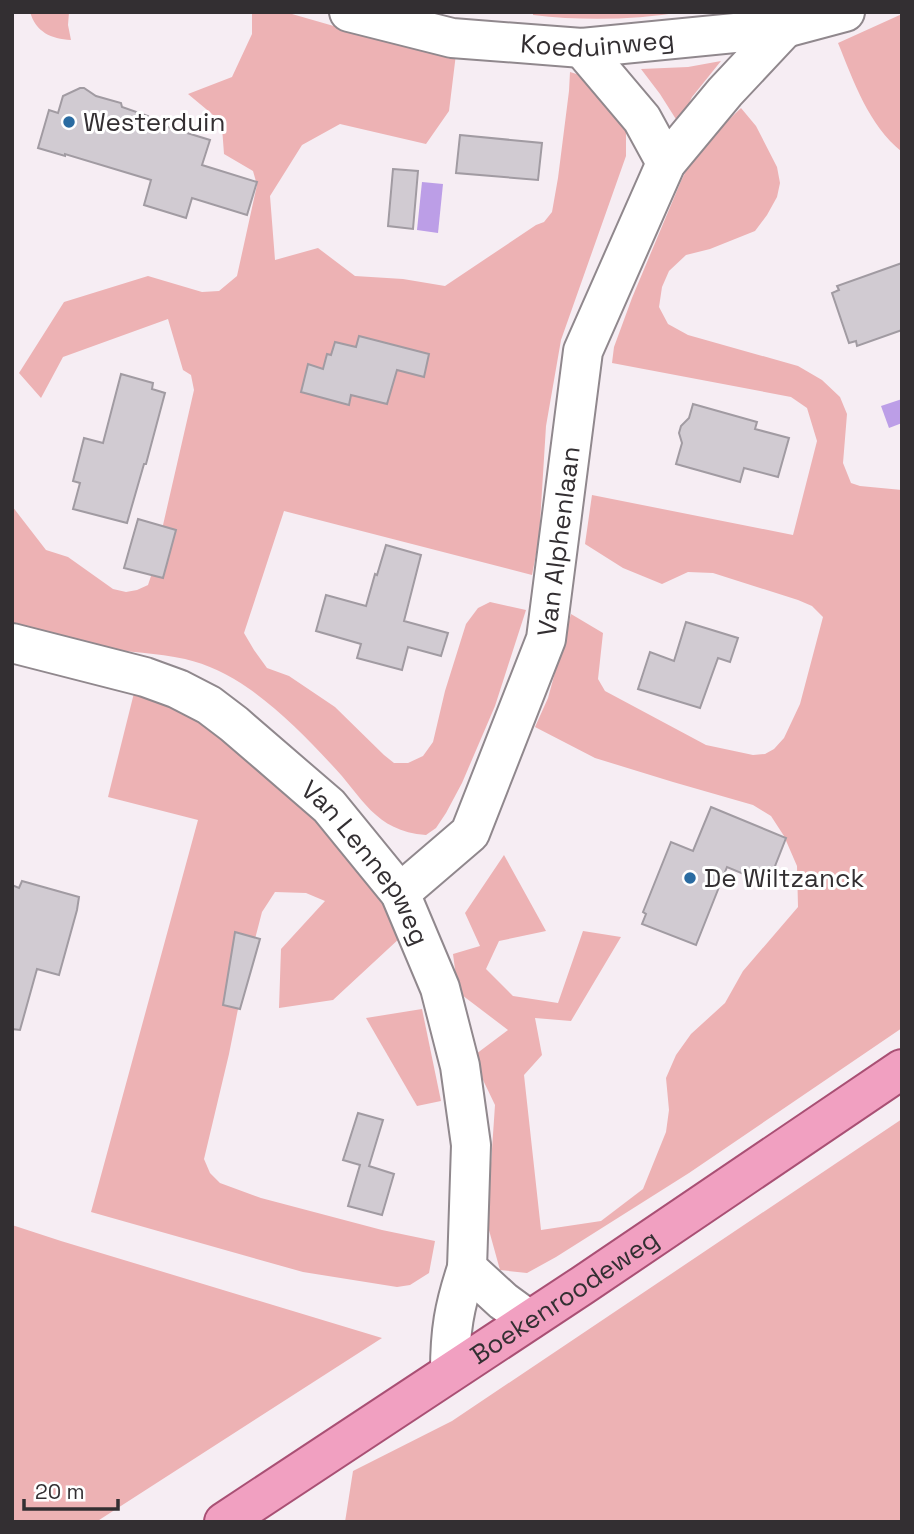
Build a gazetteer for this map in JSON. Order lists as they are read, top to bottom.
{
  "streets": {
    "main road": ["Boekenroodeweg"],
    "street": ["Koeduinweg", "Van Alphenlaan", "Van Lennepweg"]
  },
  "crossings": [
    ["Koeduinweg", "Van Alphenlaan"],
    ["Van Alphenlaan", "Van Lennepweg"],
    ["Van Lennepweg", "Boekenroodeweg"]
  ],
  "places": ["Westerduin", "De Wiltzanck"],
  "scale_bar": "20 m"
}
